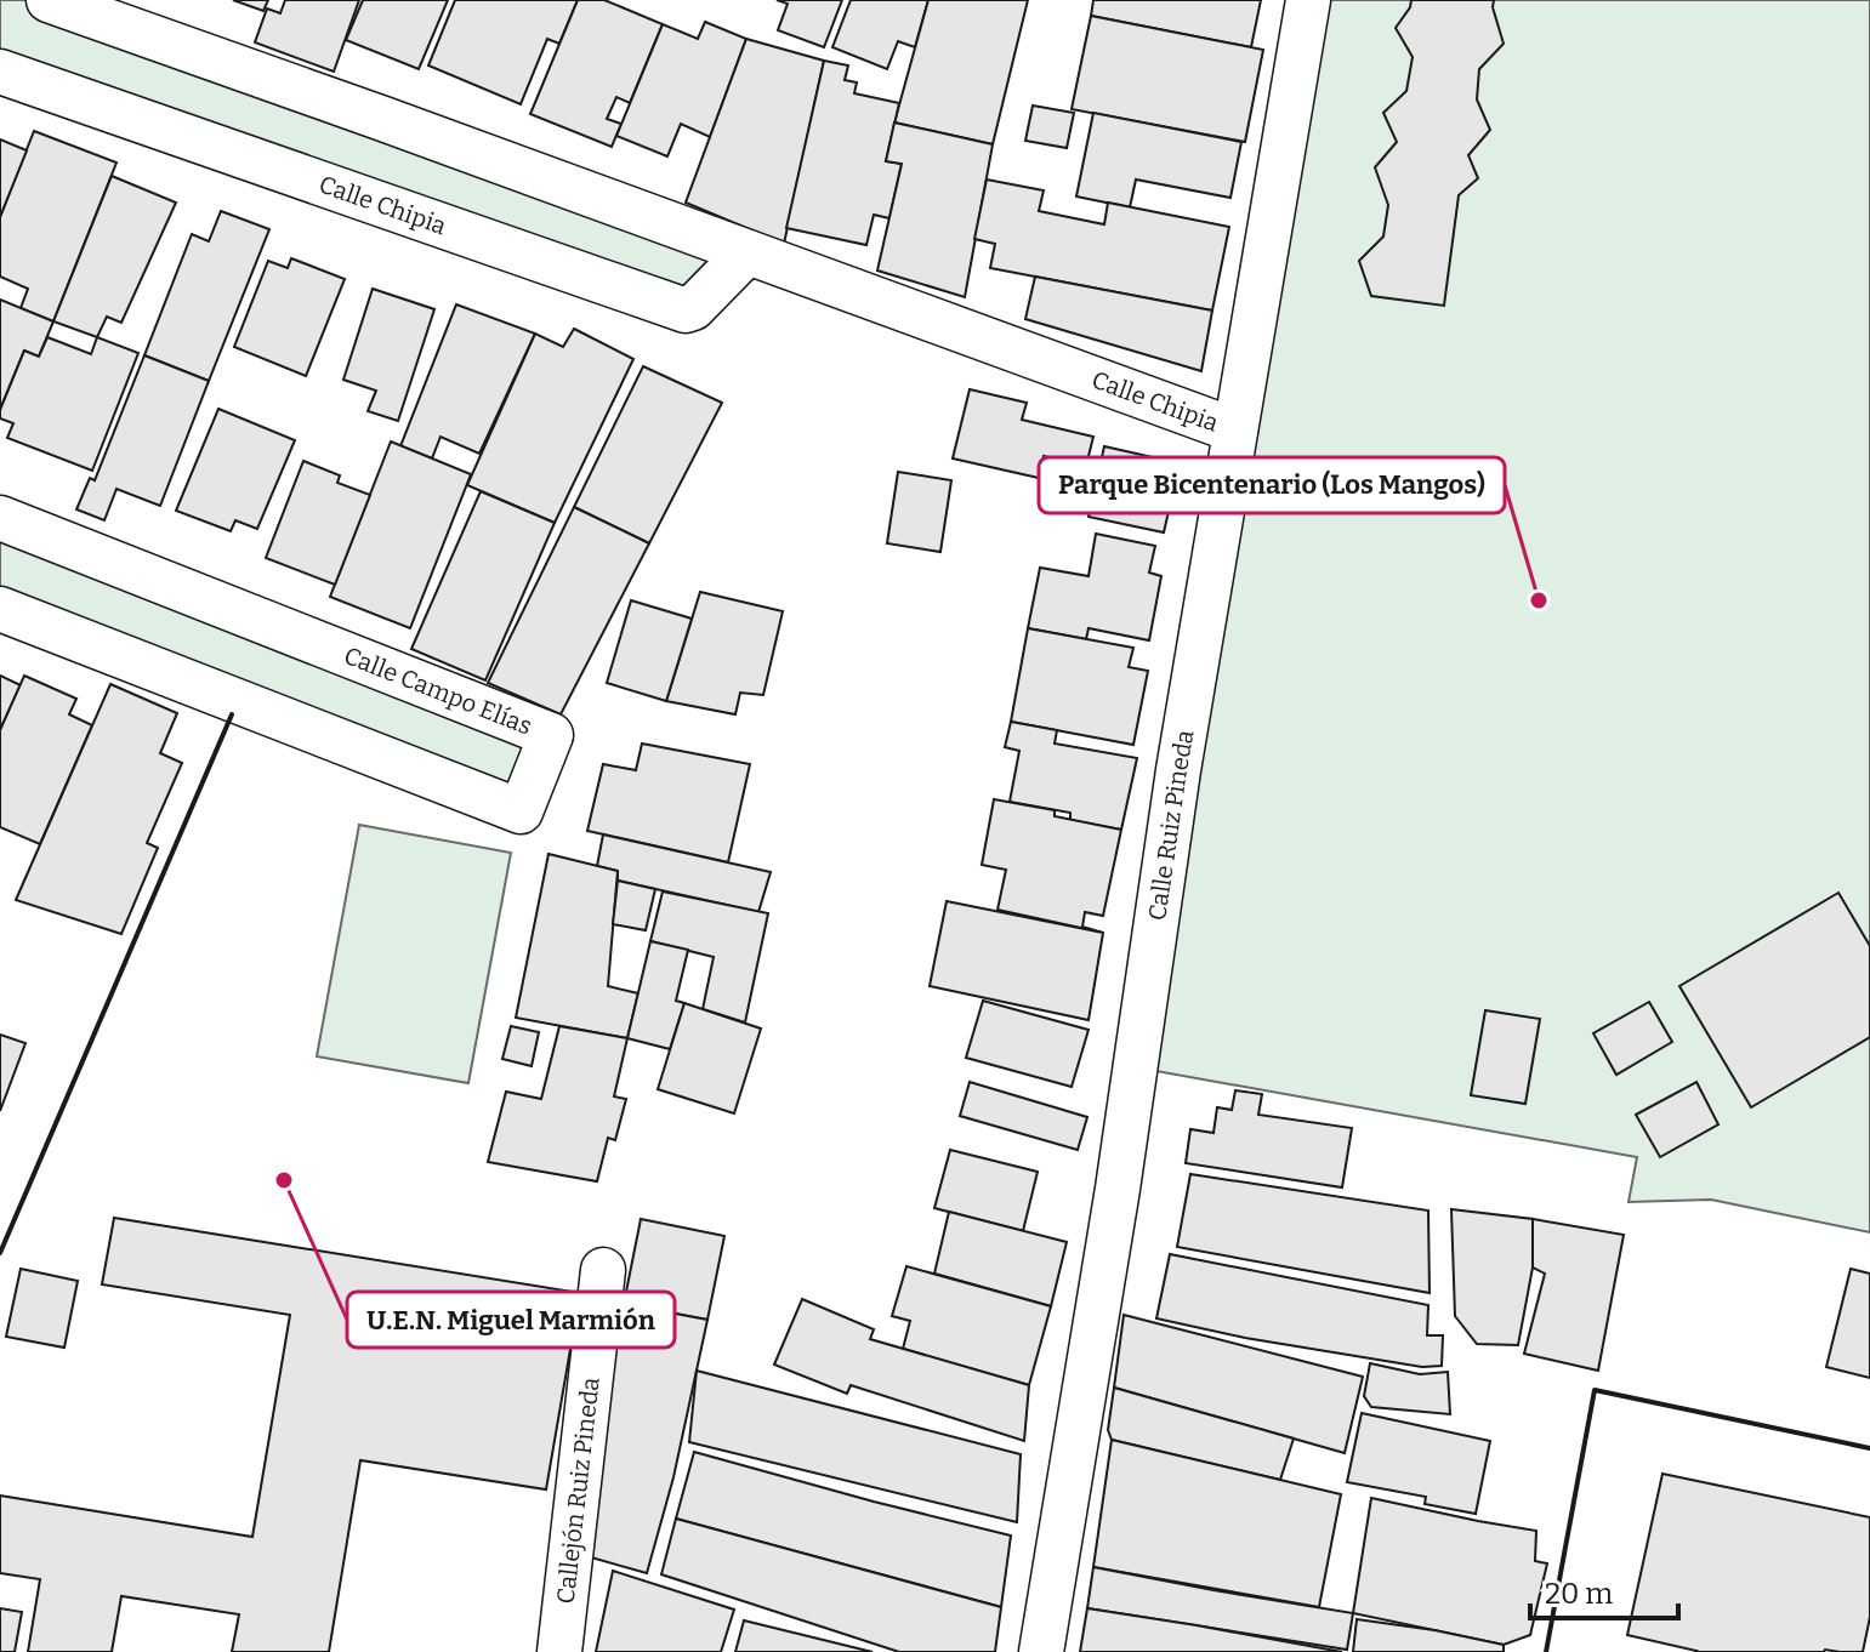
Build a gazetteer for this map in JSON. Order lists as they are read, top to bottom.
{
  "streets": {
    "street": [
      "Calle Chipia",
      "Calle Campo Elías",
      "Calle Ruiz Pineda",
      "Callejón Ruiz Pineda"
    ]
  },
  "crossings": [
    ["Calle Chipia", "Calle Ruiz Pineda"]
  ],
  "places": ["Parque Bicentenario (Los Mangos)", "U.E.N. Miguel Marmión"],
  "scale_bar": "20 m"
}
